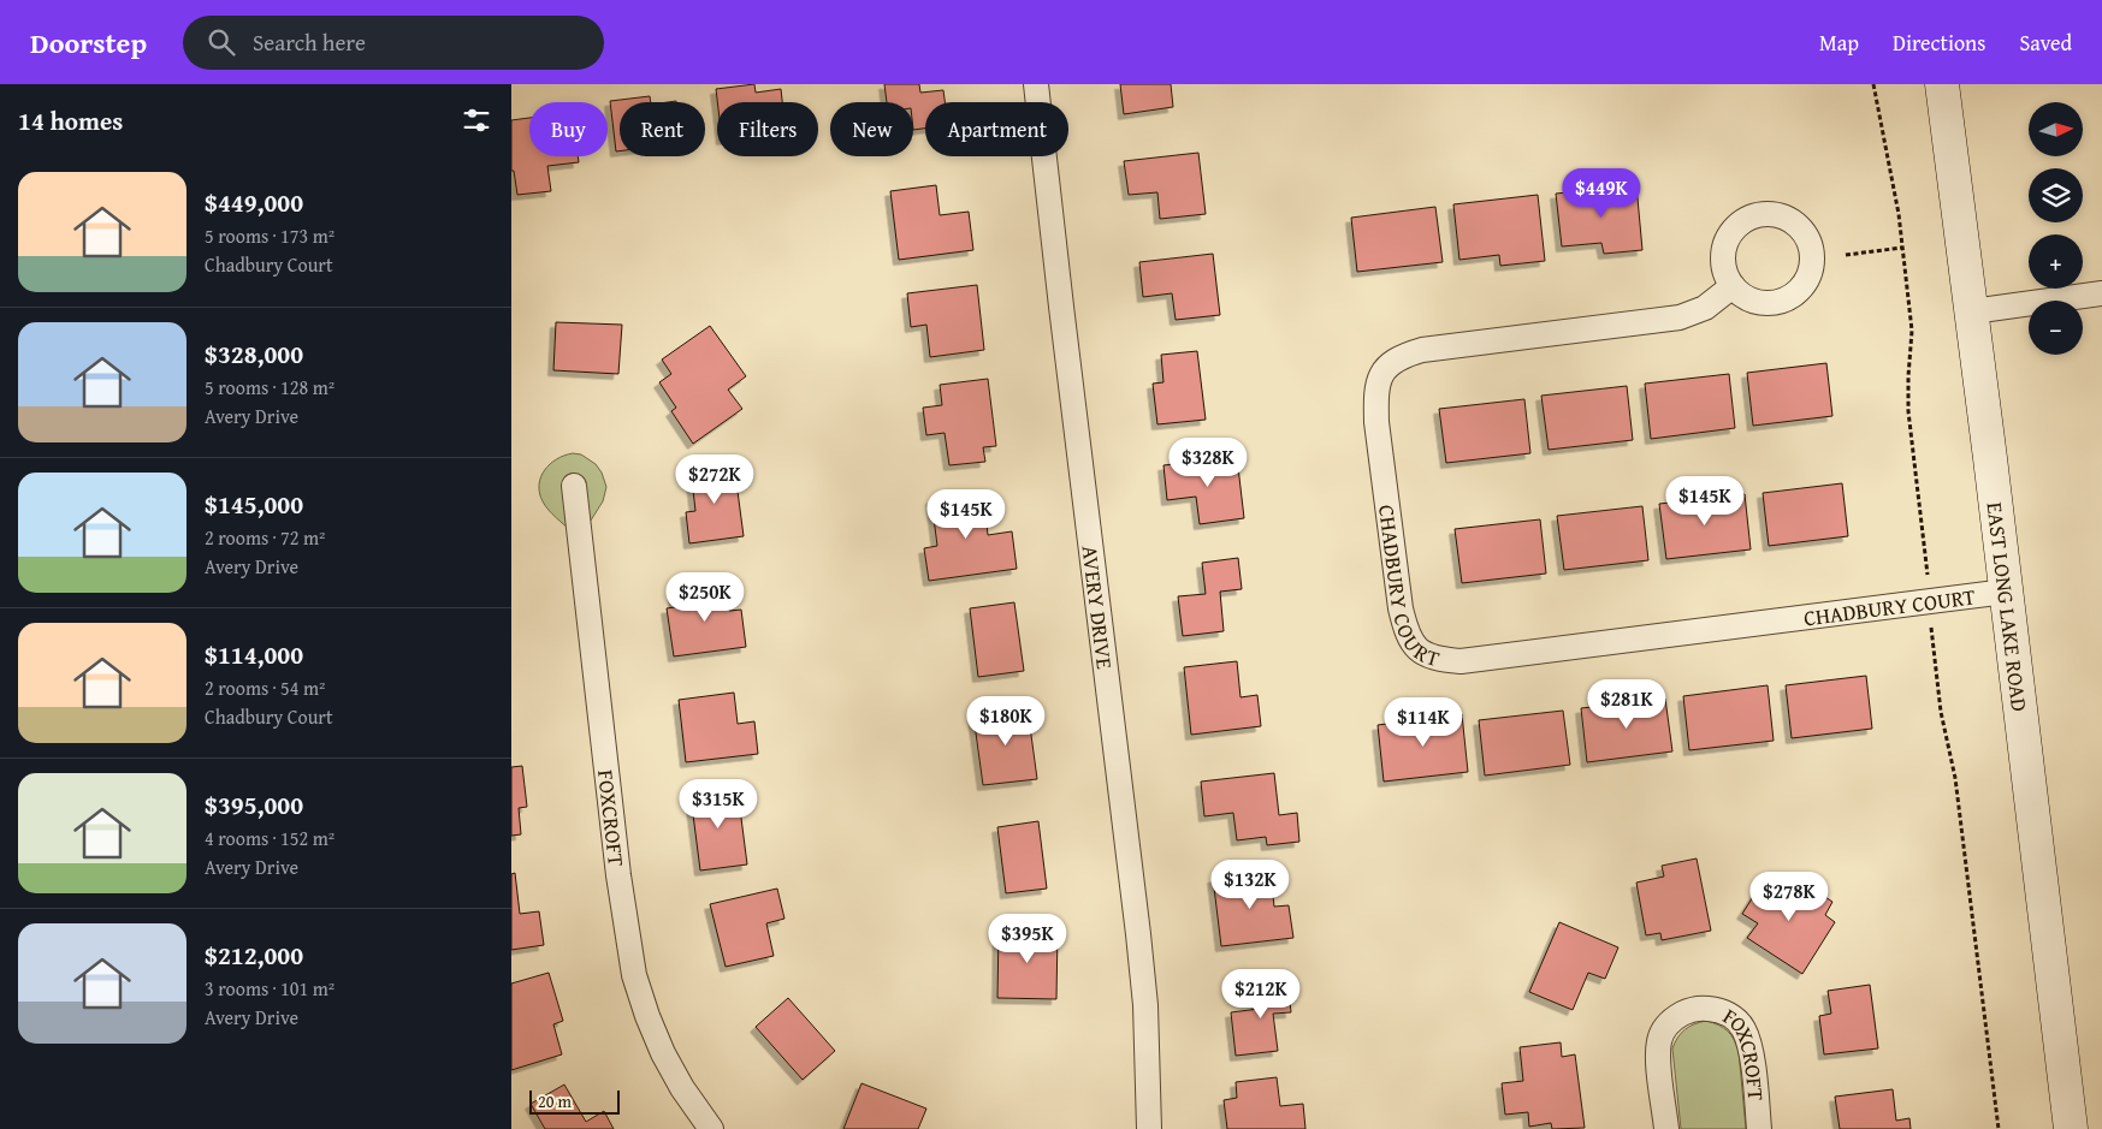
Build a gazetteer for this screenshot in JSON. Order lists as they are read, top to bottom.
{
  "streets": {
    "main road": ["EAST LONG LAKE ROAD"],
    "street": ["CHADBURY COURT", "AVERY DRIVE", "FOXCROFT"]
  },
  "crossings": [
    ["CHADBURY COURT", "EAST LONG LAKE ROAD"]
  ],
  "scale_bar": "20 m",
  "north": "right",
  "page": {
    "header": "Doorstep",
    "search": "Search here",
    "nav": ["Map", "Directions", "Saved"],
    "heading": "14 homes",
    "map_buttons": ["+", "−"],
    "chip": [
      "Buy",
      "Rent",
      "Filters",
      "New",
      "Apartment"
    ],
    "list": [
      {
        "name": "$449,000",
        "note": "5 rooms · 173 m² · Chadbury Court"
      },
      {
        "name": "$328,000",
        "note": "5 rooms · 128 m² · Avery Drive"
      },
      {
        "name": "$145,000",
        "note": "2 rooms · 72 m² · Avery Drive"
      },
      {
        "name": "$114,000",
        "note": "2 rooms · 54 m² · Chadbury Court"
      },
      {
        "name": "$395,000",
        "note": "4 rooms · 152 m² · Avery Drive"
      },
      {
        "name": "$212,000",
        "note": "3 rooms · 101 m² · Avery Drive"
      }
    ],
    "price": [
      "$449K",
      "$328K",
      "$272K",
      "$145K",
      "$145K",
      "$250K",
      "$281K",
      "$180K",
      "$114K",
      "$315K",
      "$132K",
      "$278K",
      "$395K",
      "$212K"
    ],
    "scale": "20 m"
  }
}
